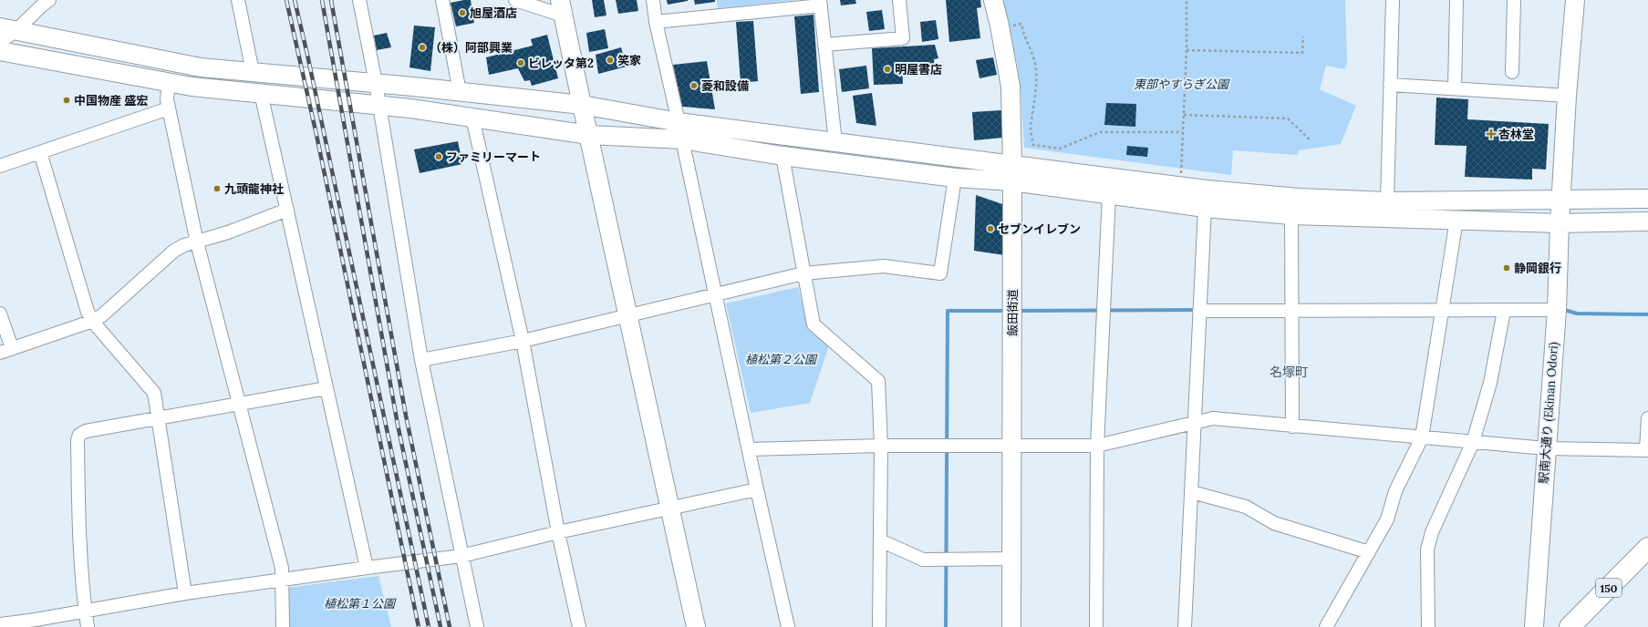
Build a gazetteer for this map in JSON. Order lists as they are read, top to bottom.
{
  "streets": {
    "highway": ["150"],
    "street": ["飯田街道", "駅南大通り (Ekinan Odori)"]
  },
  "districts": ["名塚町"],
  "parks": ["東部やすらぎ公園", "植松第２公園", "植松第１公園"],
  "places": {
    "other": [
      "旭屋酒店",
      "（株）阿部興業",
      "笑家",
      "ビレッタ第2",
      "明屋書店",
      "菱和設備",
      "中国物産 盛宏",
      "ファミリーマート",
      "九頭龍神社",
      "セブンイレブン",
      "静岡銀行"
    ],
    "health": ["杏林堂"]
  }
}
